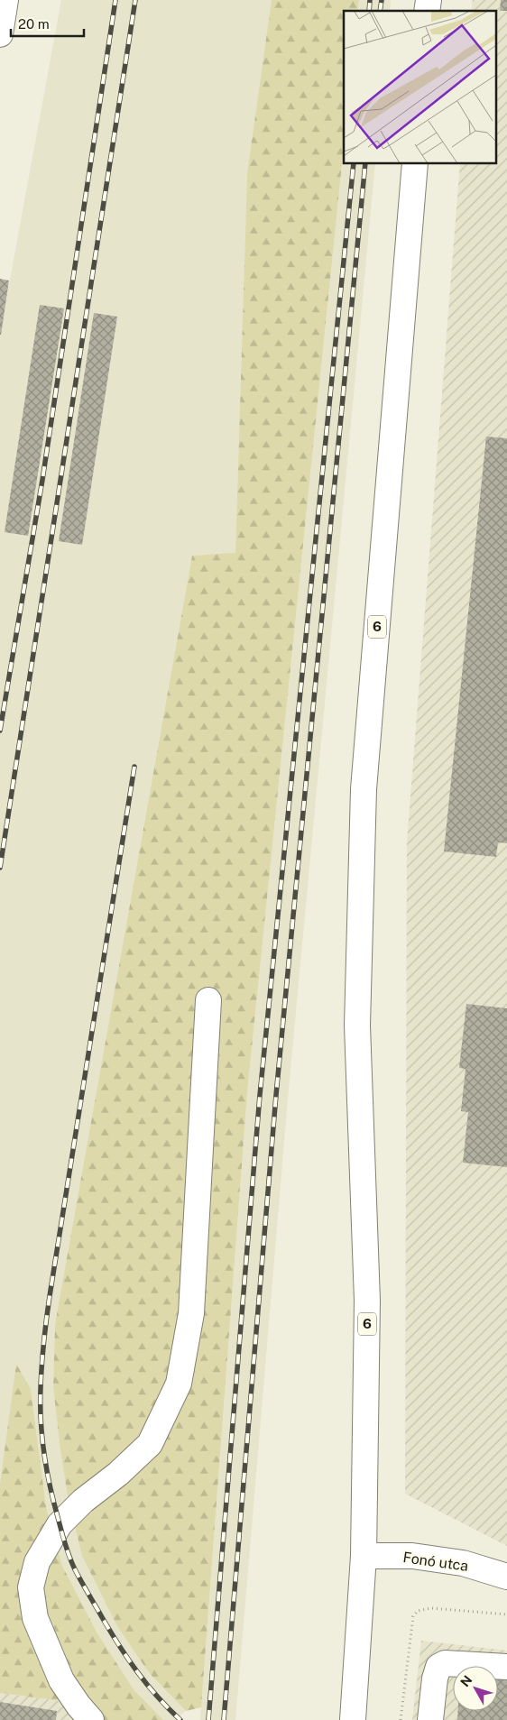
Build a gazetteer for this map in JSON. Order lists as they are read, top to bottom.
{
  "streets": {
    "main road": ["6", "Fonó utca"]
  },
  "crossings": [
    ["6", "Fonó utca"]
  ],
  "scale_bar": "20 m",
  "north": "top left"
}
